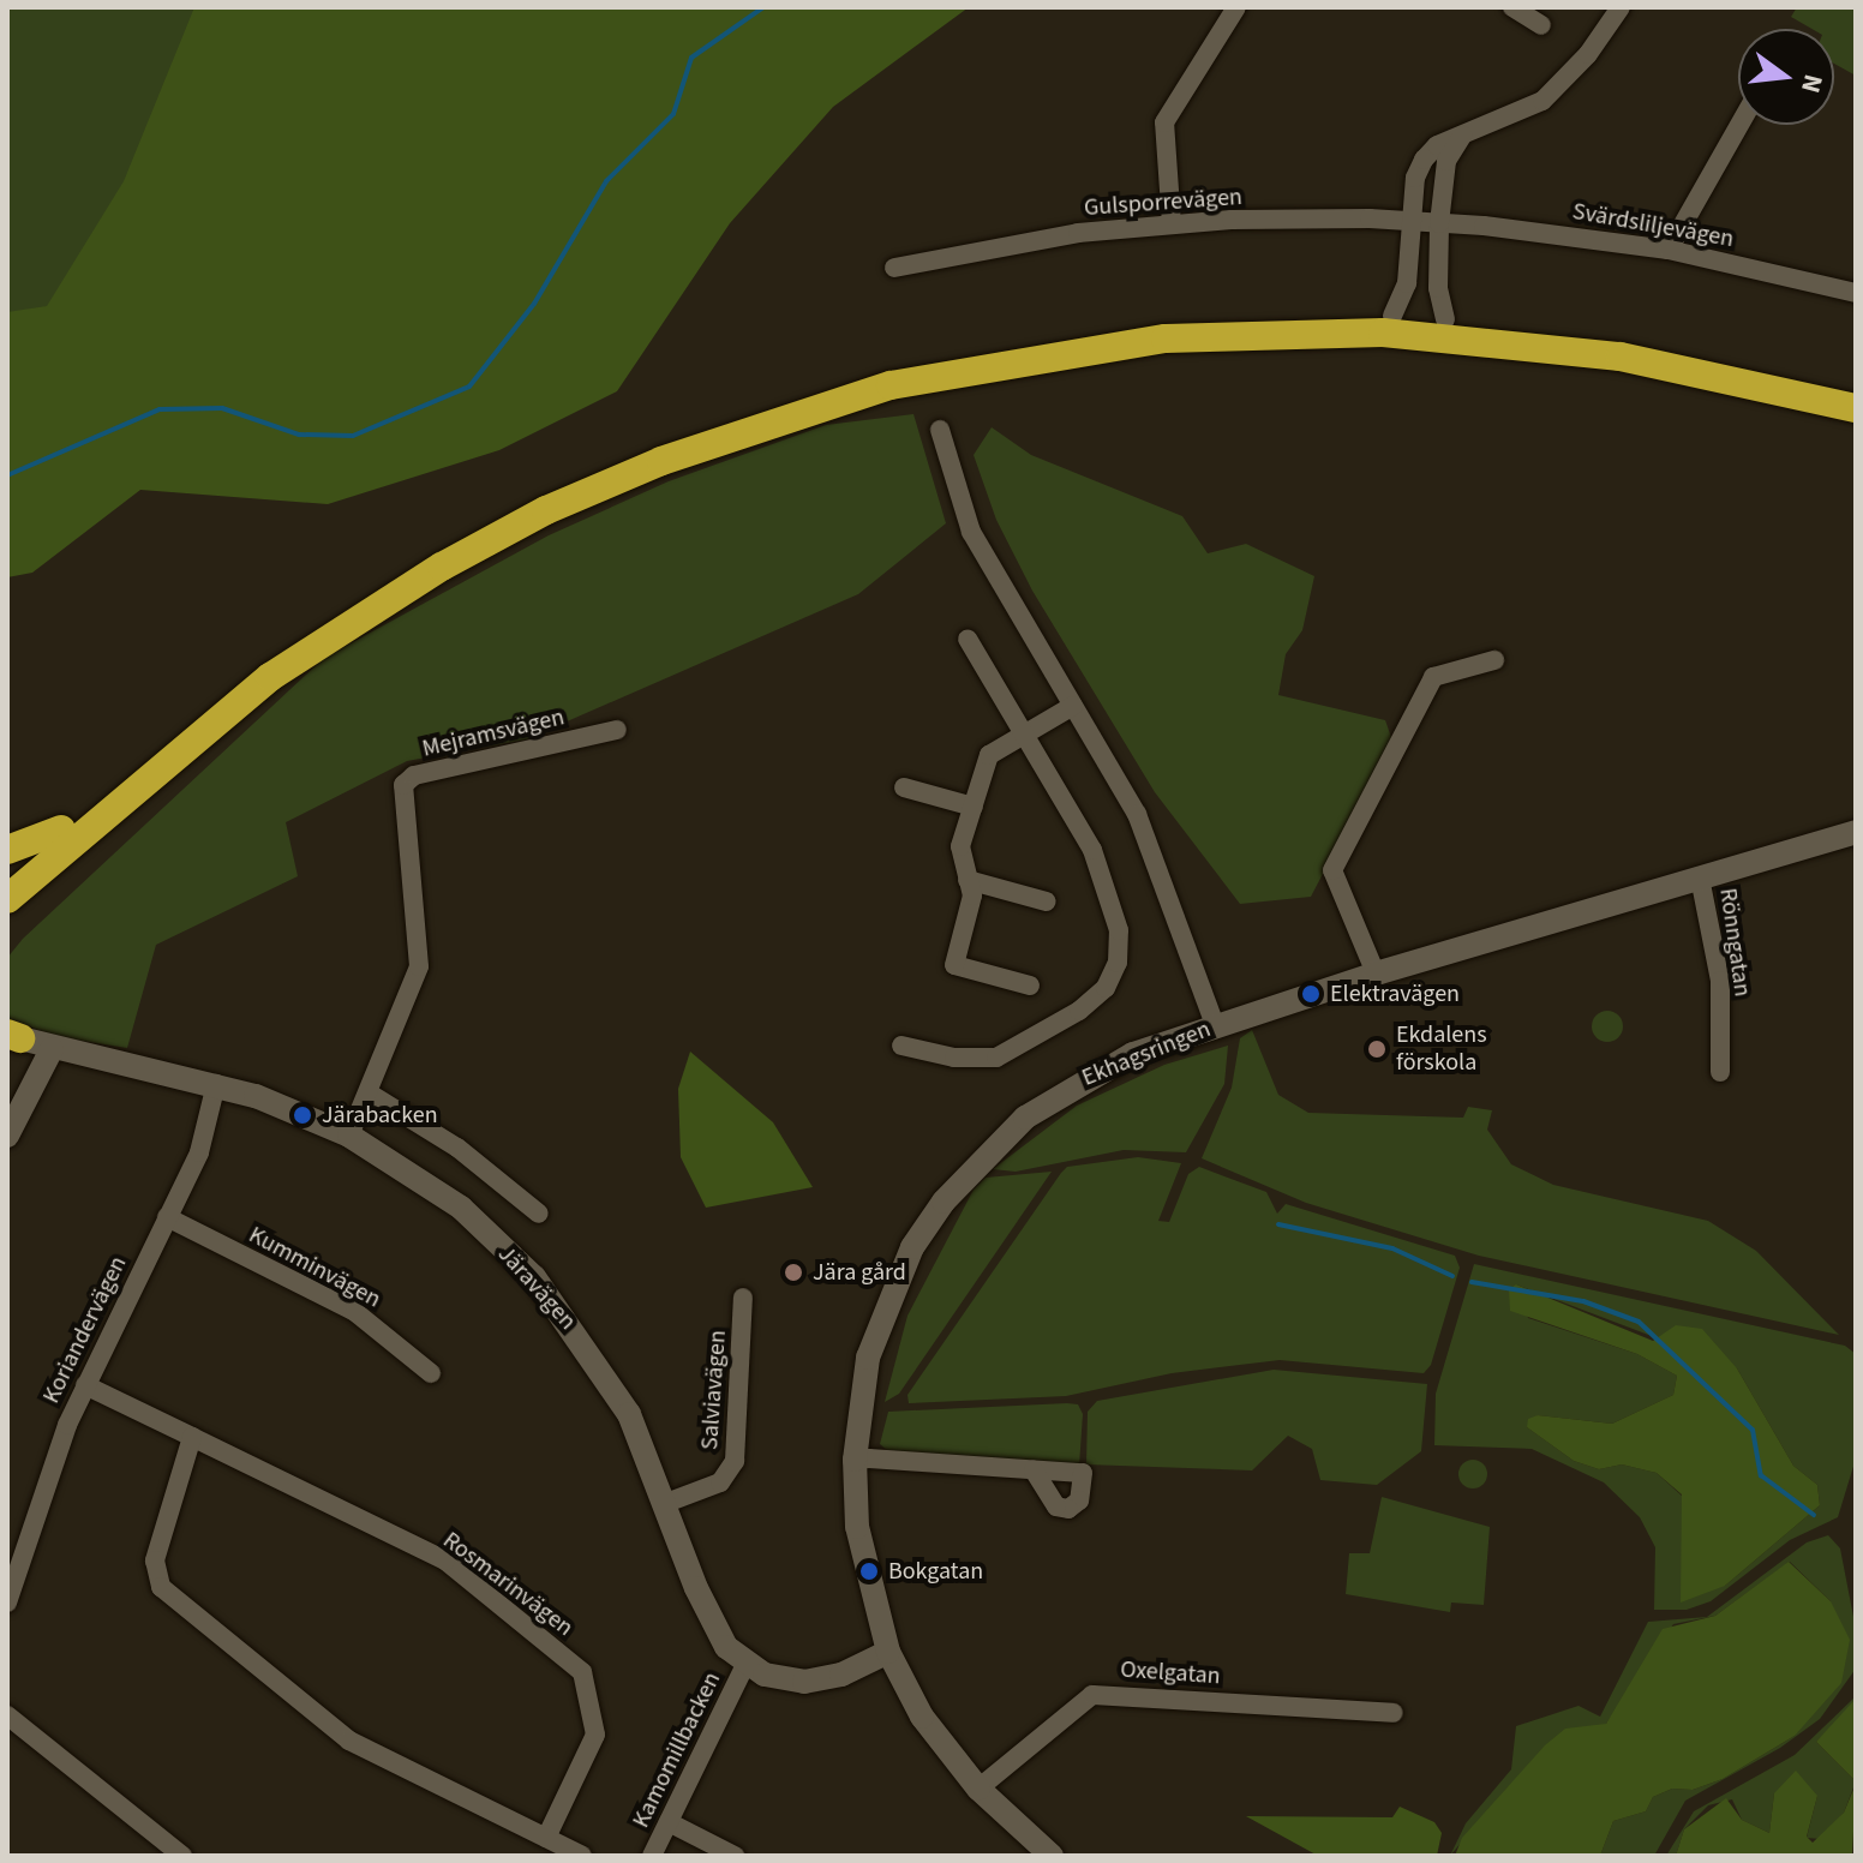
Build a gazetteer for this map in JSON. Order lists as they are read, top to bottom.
{
  "streets": {
    "street": [
      "Gulsporrevägen",
      "Svärdsliljevägen",
      "Mejramsvägen",
      "Rönngatan",
      "Ekhagsringen",
      "Kumminvägen",
      "Järavägen",
      "Koriandervägen",
      "Salviavägen",
      "Rosmarinvägen",
      "Oxelgatan",
      "Kamomillbacken"
    ]
  },
  "crossings": [
    ["Gulsporrevägen", "Svärdsliljevägen"],
    ["Mejramsvägen", "Järavägen"],
    ["Rönngatan", "Ekhagsringen"],
    ["Ekhagsringen", "Oxelgatan"],
    ["Kumminvägen", "Koriandervägen"],
    ["Järavägen", "Koriandervägen"],
    ["Järavägen", "Salviavägen"],
    ["Järavägen", "Kamomillbacken"],
    ["Koriandervägen", "Rosmarinvägen"]
  ],
  "places": [
    "Elektravägen",
    "Ekdalens förskola",
    "Järabacken",
    "Jära gård",
    "Bokgatan"
  ],
  "north": "right"
}
